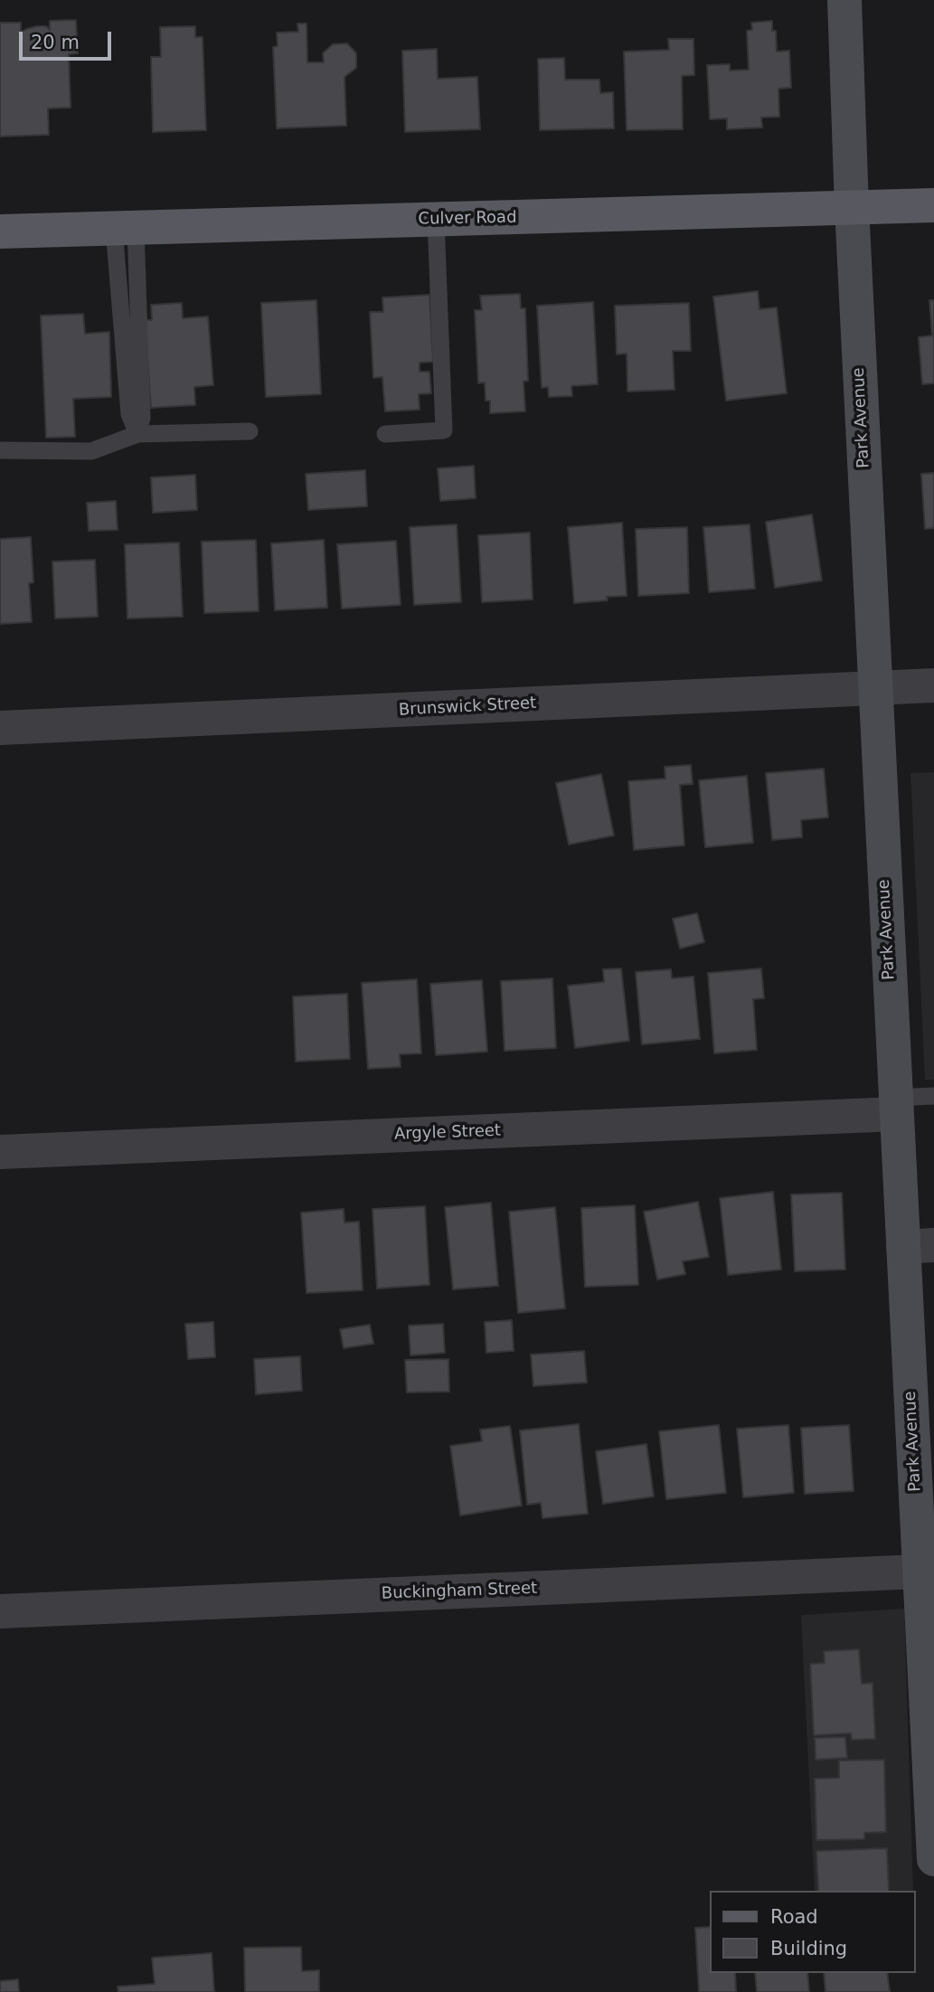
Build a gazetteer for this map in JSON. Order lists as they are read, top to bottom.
{
  "streets": {
    "main road": ["Culver Road"],
    "street": [
      "Park Avenue",
      "Brunswick Street",
      "Argyle Street",
      "Buckingham Street"
    ]
  },
  "crossings": [
    ["Culver Road", "Park Avenue"],
    ["Park Avenue", "Brunswick Street"],
    ["Park Avenue", "Argyle Street"],
    ["Park Avenue", "Buckingham Street"]
  ],
  "legend": ["Road", "Building"],
  "scale_bar": "20 m"
}
